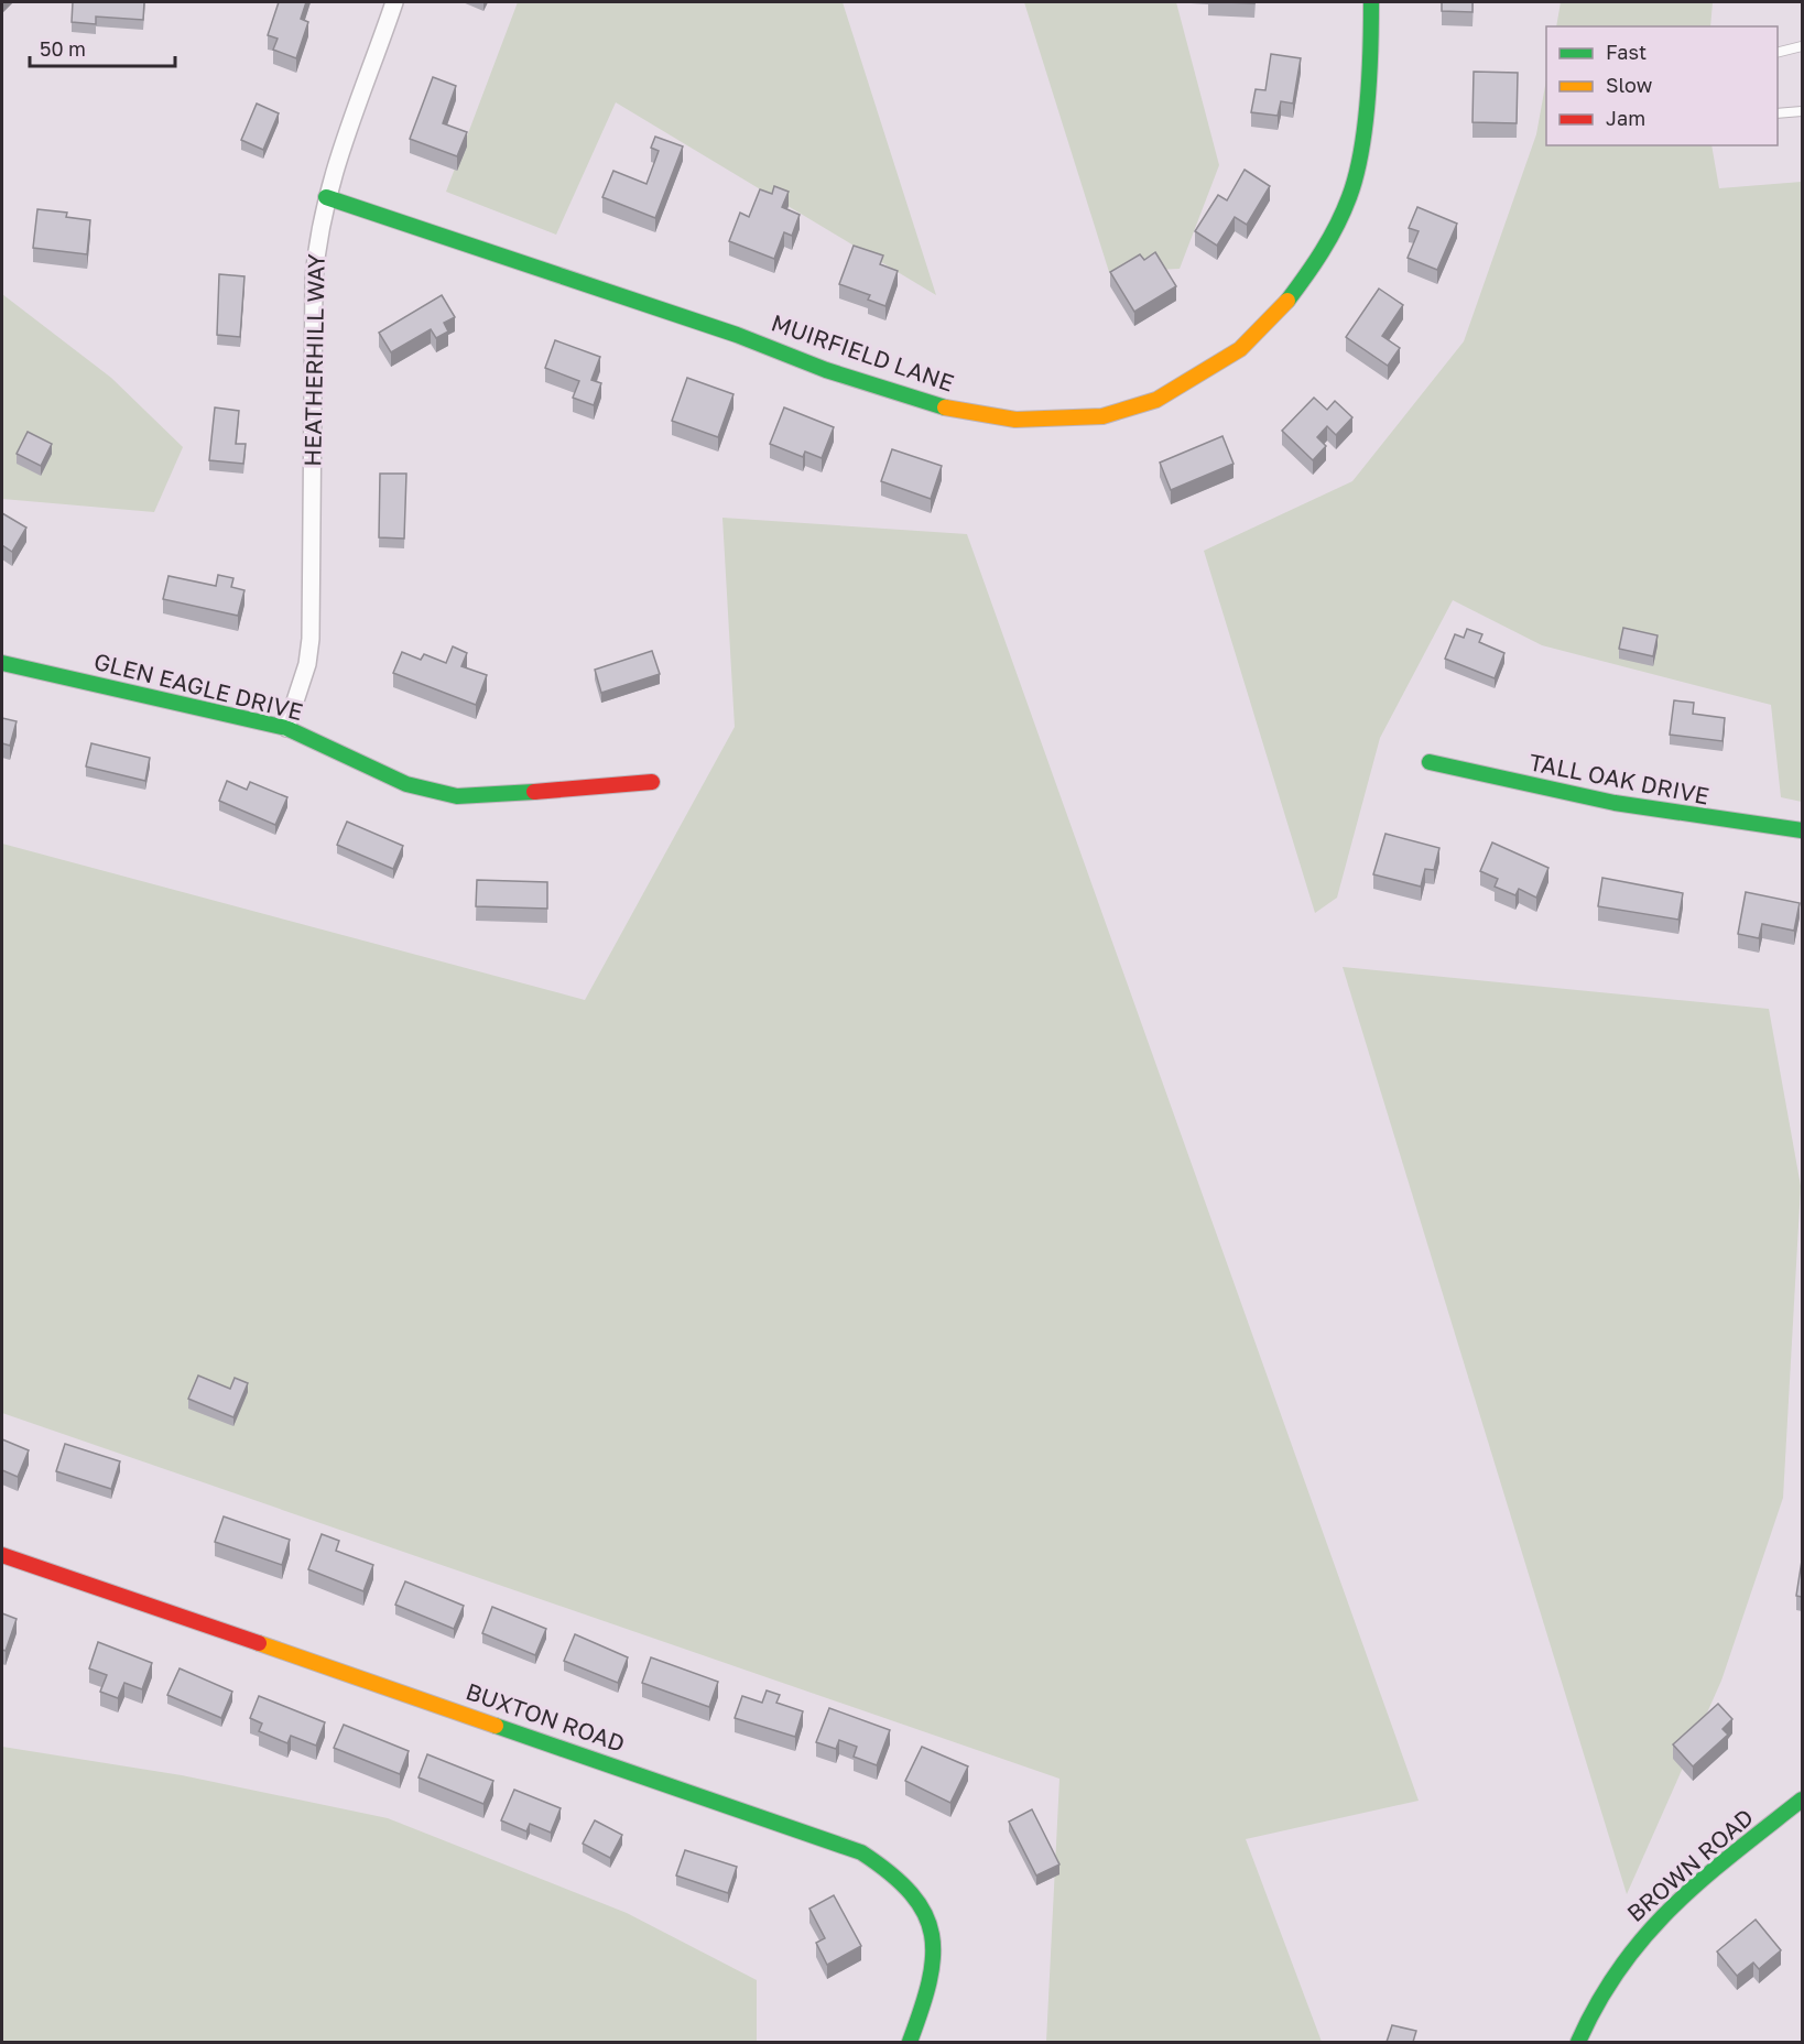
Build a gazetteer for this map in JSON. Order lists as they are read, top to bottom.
{
  "streets": {
    "street": [
      "MUIRFIELD LANE",
      "HEATHERHILL WAY",
      "GLEN EAGLE DRIVE",
      "TALL OAK DRIVE",
      "BUXTON ROAD",
      "BROWN ROAD"
    ]
  },
  "crossings": [
    ["MUIRFIELD LANE", "HEATHERHILL WAY"],
    ["HEATHERHILL WAY", "GLEN EAGLE DRIVE"]
  ],
  "legend": ["Fast", "Slow", "Jam"],
  "scale_bar": "50 m"
}
